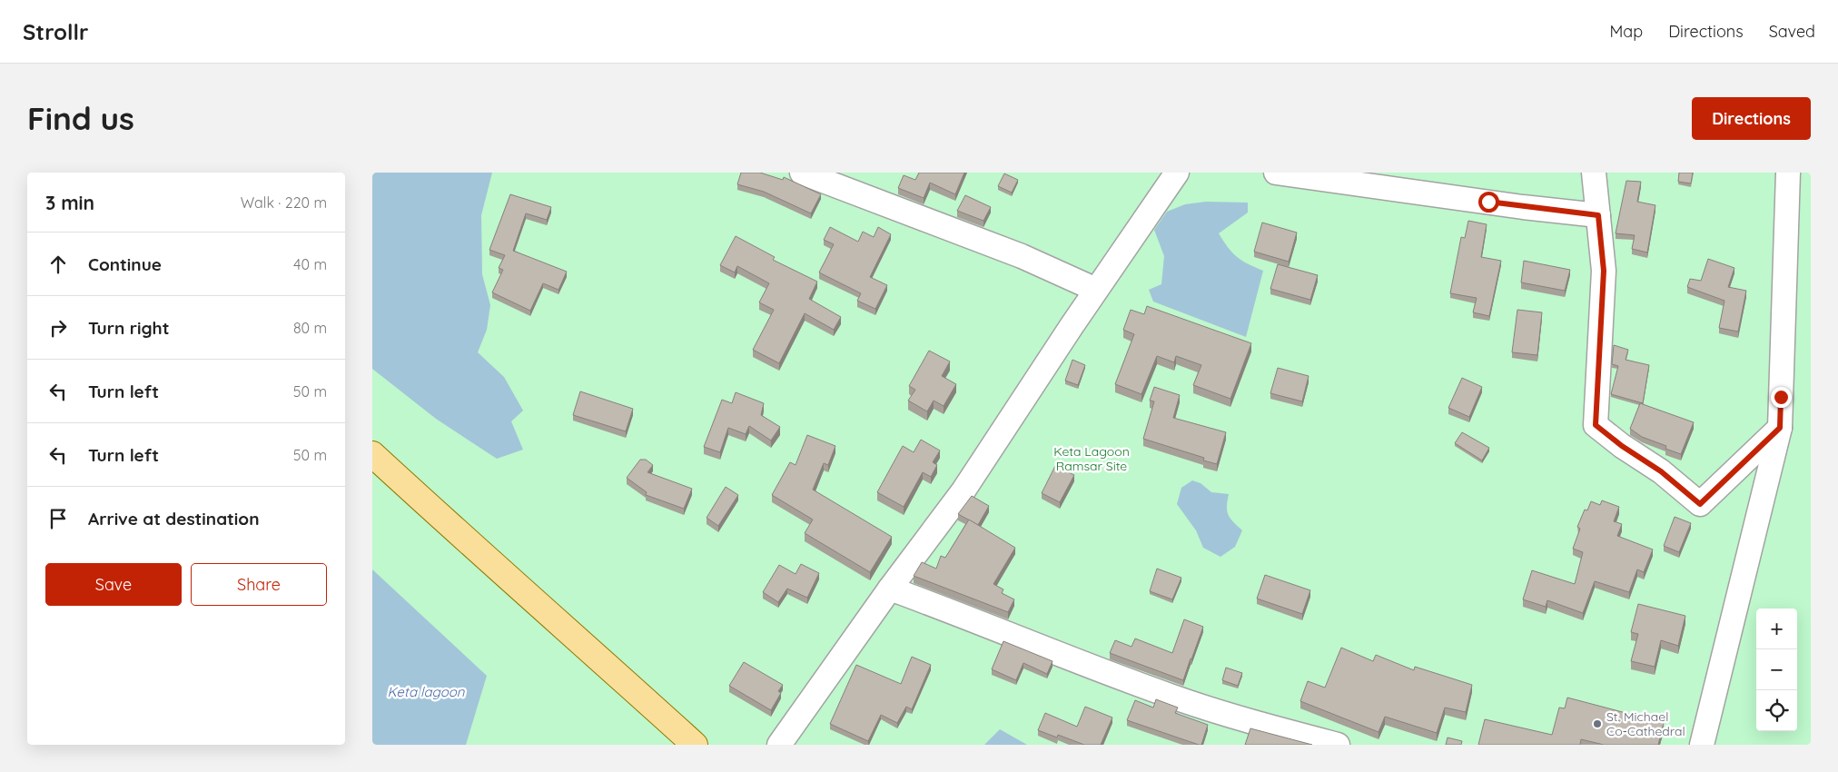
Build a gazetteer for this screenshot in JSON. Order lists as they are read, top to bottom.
{
  "water": ["Keta lagoon"],
  "parks": ["Keta Lagoon Ramsar Site"],
  "places": ["St. Michael Co-Cathedral"],
  "page": {
    "header": "Strollr",
    "nav": ["Map", "Directions", "Saved"],
    "buttons": [
      "Directions",
      ["Save", "Share"]
    ],
    "title": "Find us",
    "heading": ["3 min", "Walk · 220 m"],
    "list": [
      ["Continue", "40 m"],
      ["Turn right", "80 m"],
      ["Turn left", "50 m"],
      ["Turn left", "50 m"],
      "Arrive at destination"
    ],
    "map_buttons": ["+", "−"]
  }
}
